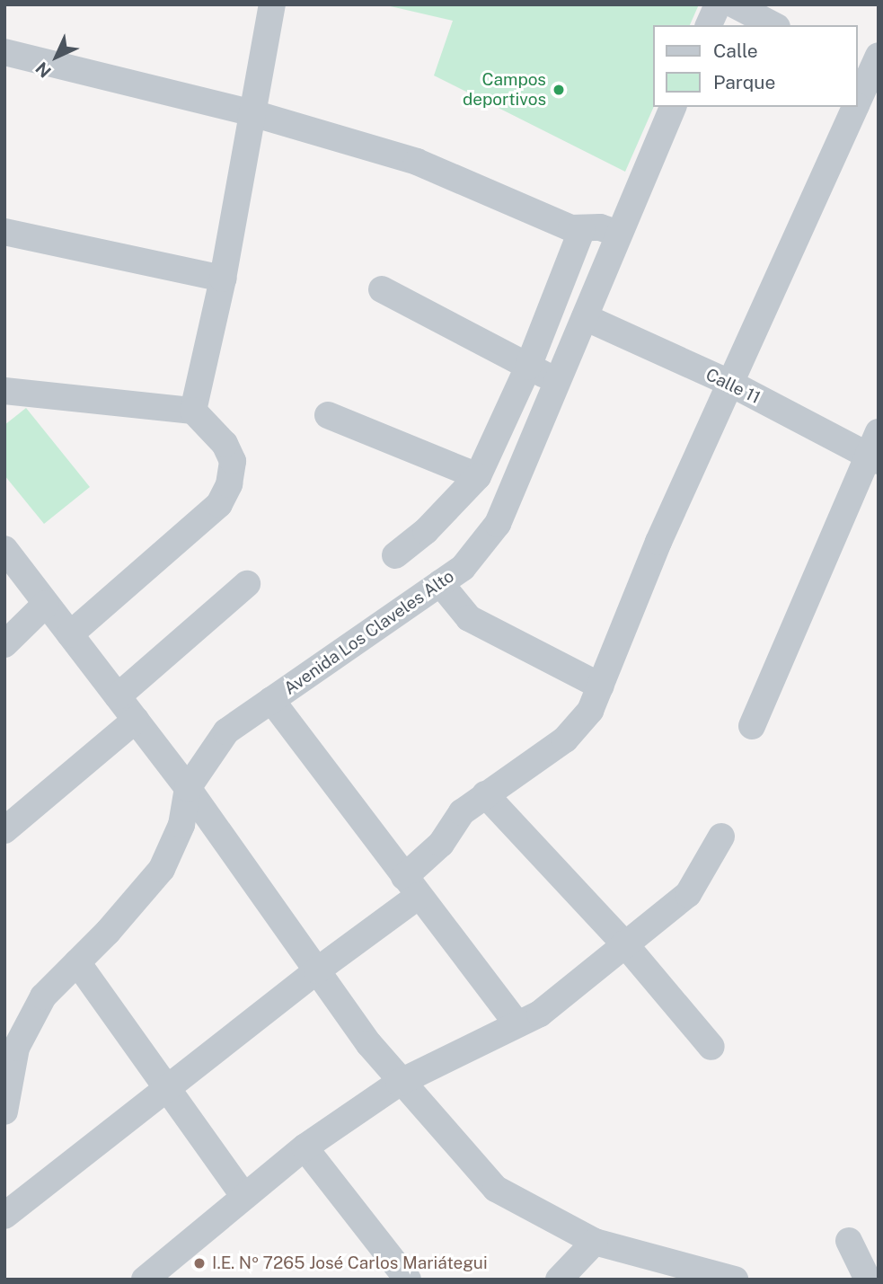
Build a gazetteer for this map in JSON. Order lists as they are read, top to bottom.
{
  "streets": {
    "street": ["Calle 11", "Avenida Los Claveles Alto"]
  },
  "crossings": [
    ["Calle 11", "Avenida Los Claveles Alto"]
  ],
  "places": ["Campos deportivos", "I.E. Nº 7265 José Carlos Mariátegui"],
  "legend": ["Calle", "Parque"],
  "north": "bottom left"
}
